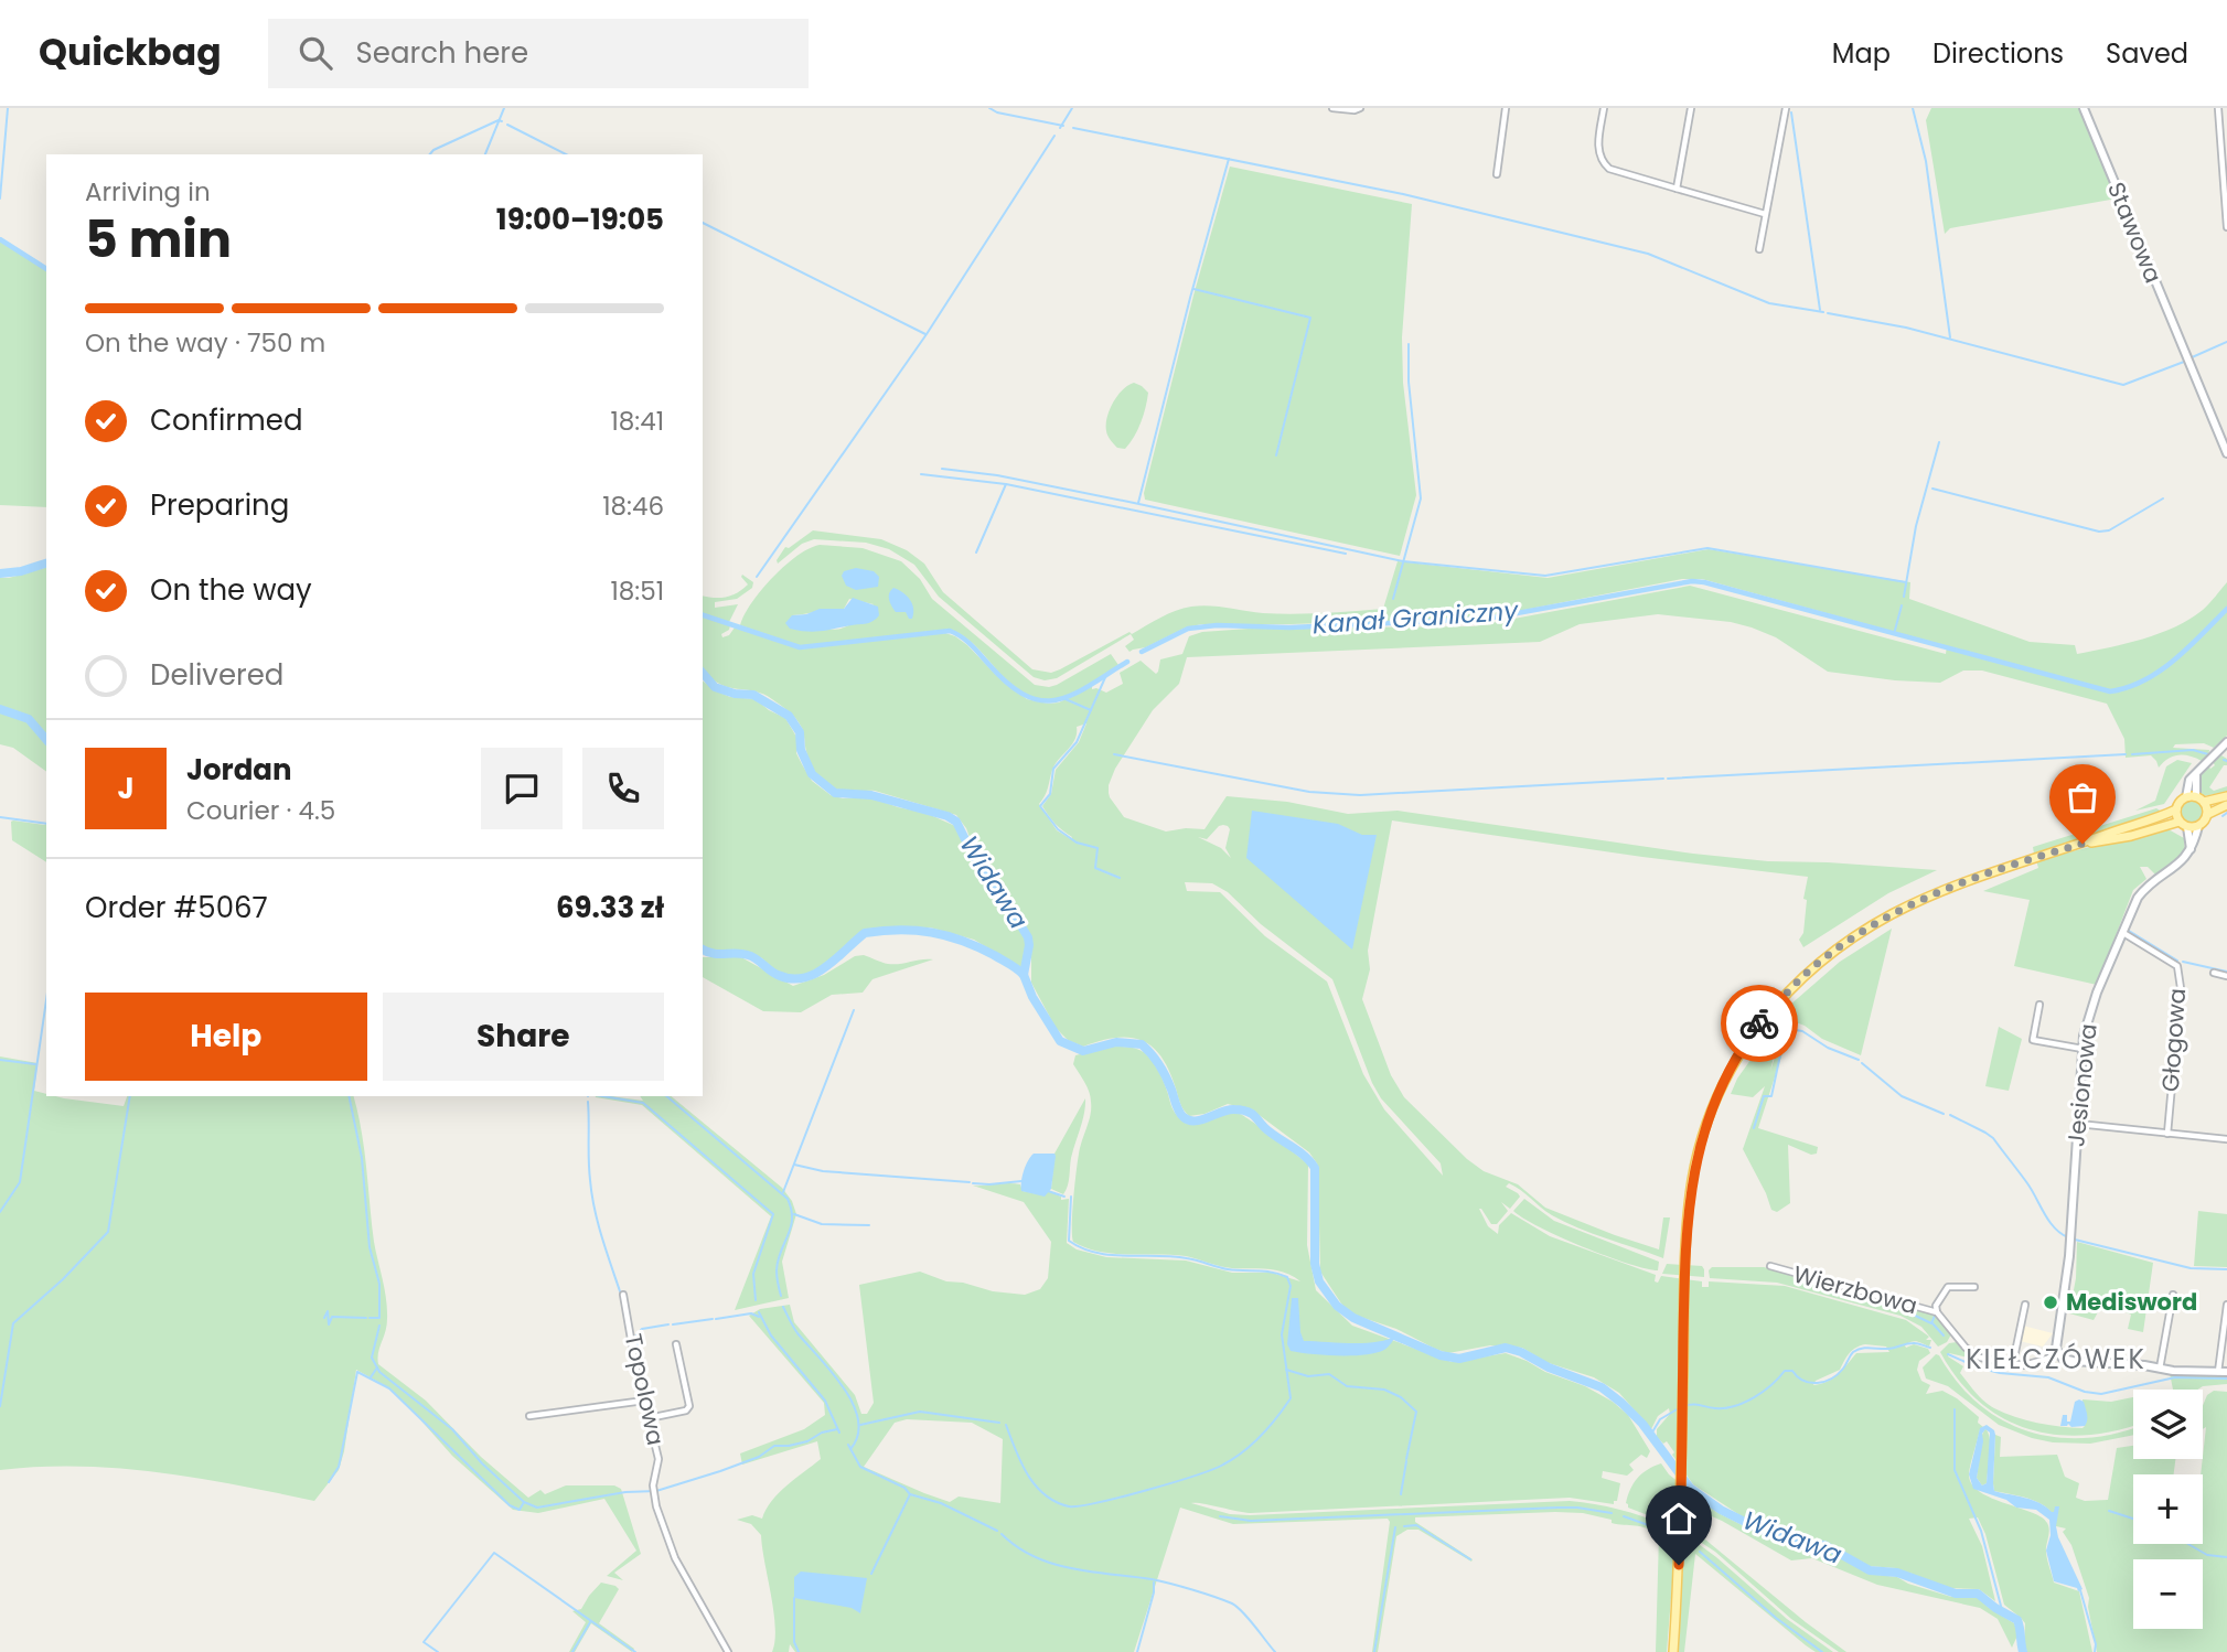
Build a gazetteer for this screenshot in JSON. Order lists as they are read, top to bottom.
{
  "streets": {
    "street": [
      "Stawowa",
      "Głogowa",
      "Jesionowa",
      "Wierzbowa",
      "Topolowa"
    ]
  },
  "crossings": [
    ["Głogowa", "Jesionowa"],
    ["Jesionowa", "Wierzbowa"]
  ],
  "districts": ["KIEŁCZÓWEK"],
  "water": ["Kanał Graniczny", "Widawa"],
  "places": ["Medisword"],
  "page": {
    "header": "Quickbag",
    "search": "Search here",
    "nav": ["Map", "Directions", "Saved"],
    "heading": ["5 min", "Arriving in", "19:00–19:05"],
    "panel": [
      "Jordan",
      "Courier · 4.5",
      "Order #5067",
      "69.33 zł"
    ],
    "bar": "On the way · 750 m",
    "list": [
      ["Confirmed", "18:41"],
      ["Preparing", "18:46"],
      ["On the way", "18:51"],
      "Delivered"
    ],
    "round": "J",
    "buttons": ["Help", "Share"],
    "map_buttons": ["+", "−"]
  }
}
